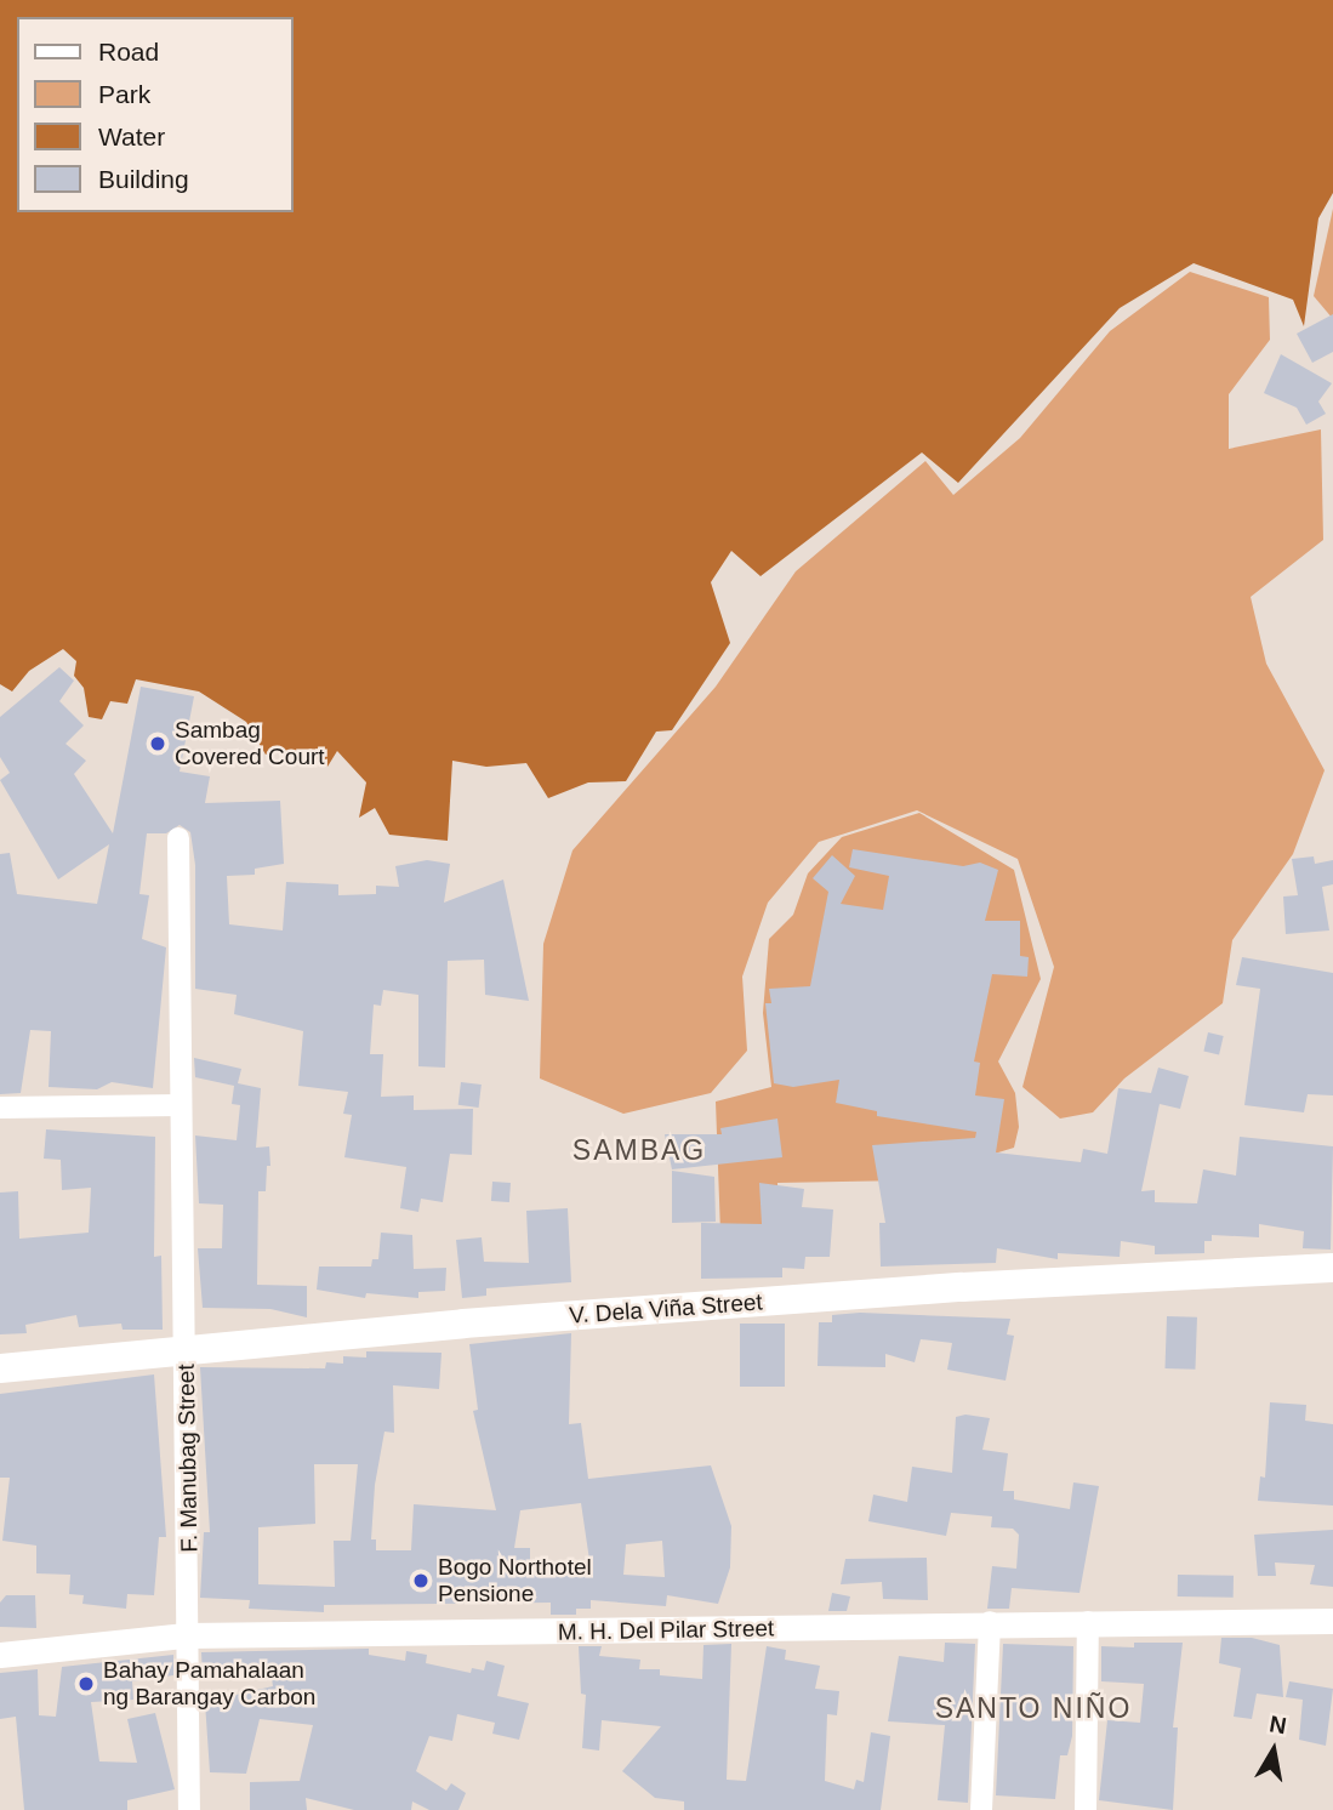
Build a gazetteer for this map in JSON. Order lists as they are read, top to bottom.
{
  "streets": {
    "main road": ["V. Dela Viña Street"],
    "street": ["F. Manubag Street", "M. H. Del Pilar Street"]
  },
  "crossings": [
    ["V. Dela Viña Street", "F. Manubag Street"],
    ["F. Manubag Street", "M. H. Del Pilar Street"]
  ],
  "districts": ["SAMBAG", "SANTO NIÑO"],
  "places": ["Sambag Covered Court", "Bogo Northotel Pensione", "Bahay Pamahalaan ng Barangay Carbon"],
  "legend": [
    "Road",
    "Park",
    "Water",
    "Building"
  ],
  "north": "top"
}
